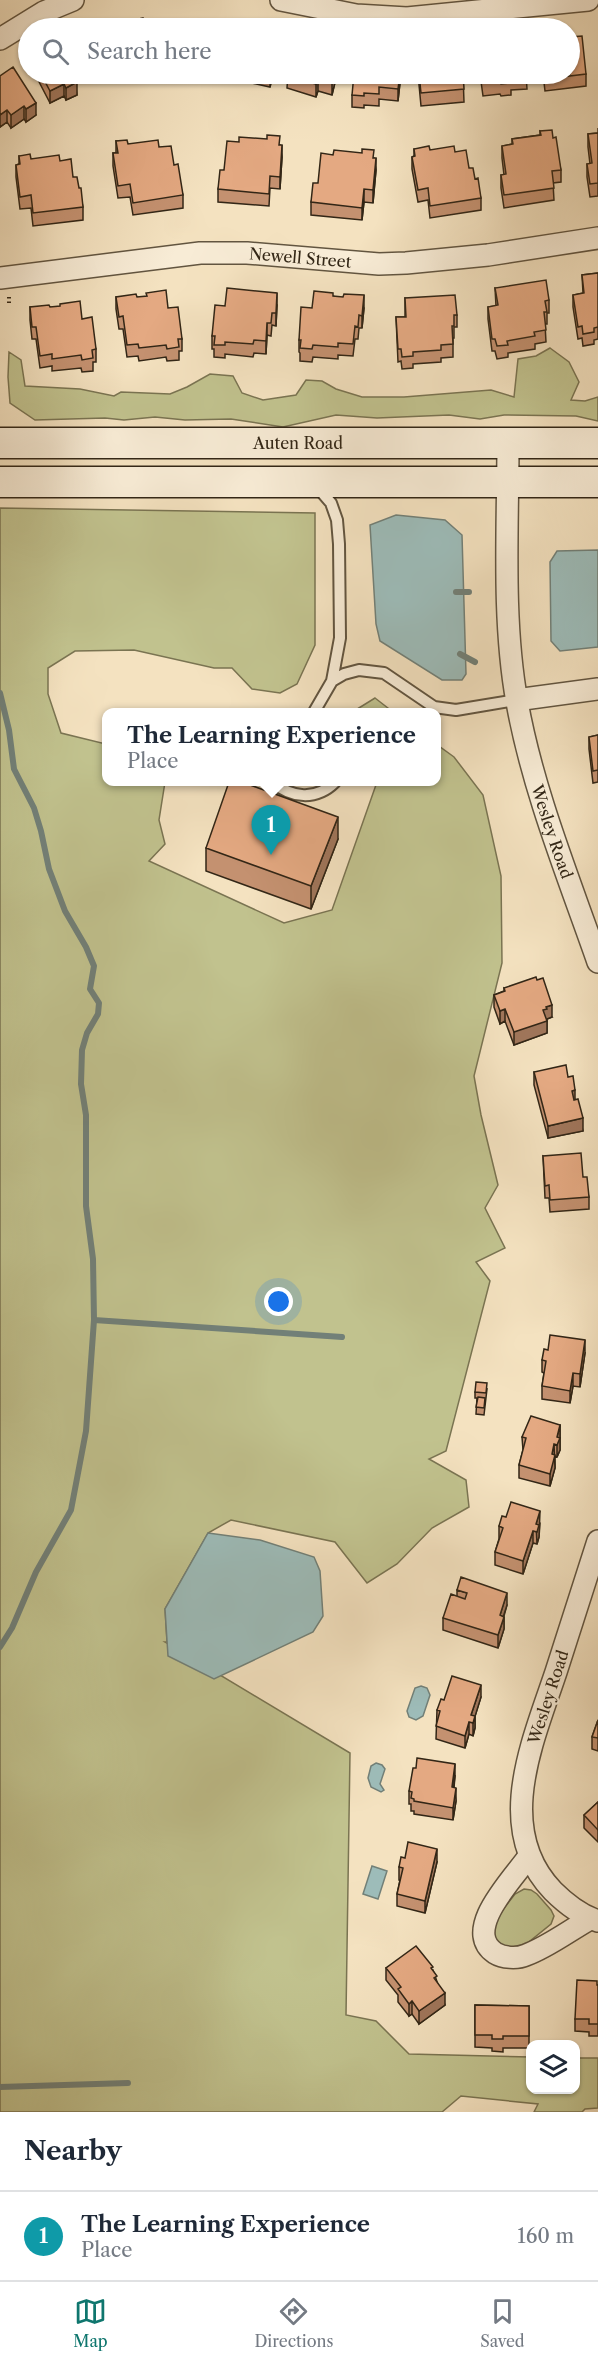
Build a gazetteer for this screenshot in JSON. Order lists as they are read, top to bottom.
{
  "streets": {
    "street": ["Newell Street", "Auten Road", "Wesley Road"]
  },
  "crossings": [
    ["Auten Road", "Wesley Road"]
  ],
  "page": {
    "search": "Search here",
    "popup": ["The Learning Experience", "Place"],
    "pins": "1",
    "heading": "Nearby",
    "list": [
      {
        "mark": "1",
        "name": "The Learning Experience",
        "note": "Place",
        "value": "160 m"
      }
    ],
    "nav": ["Map", "Directions", "Saved"]
  }
}
